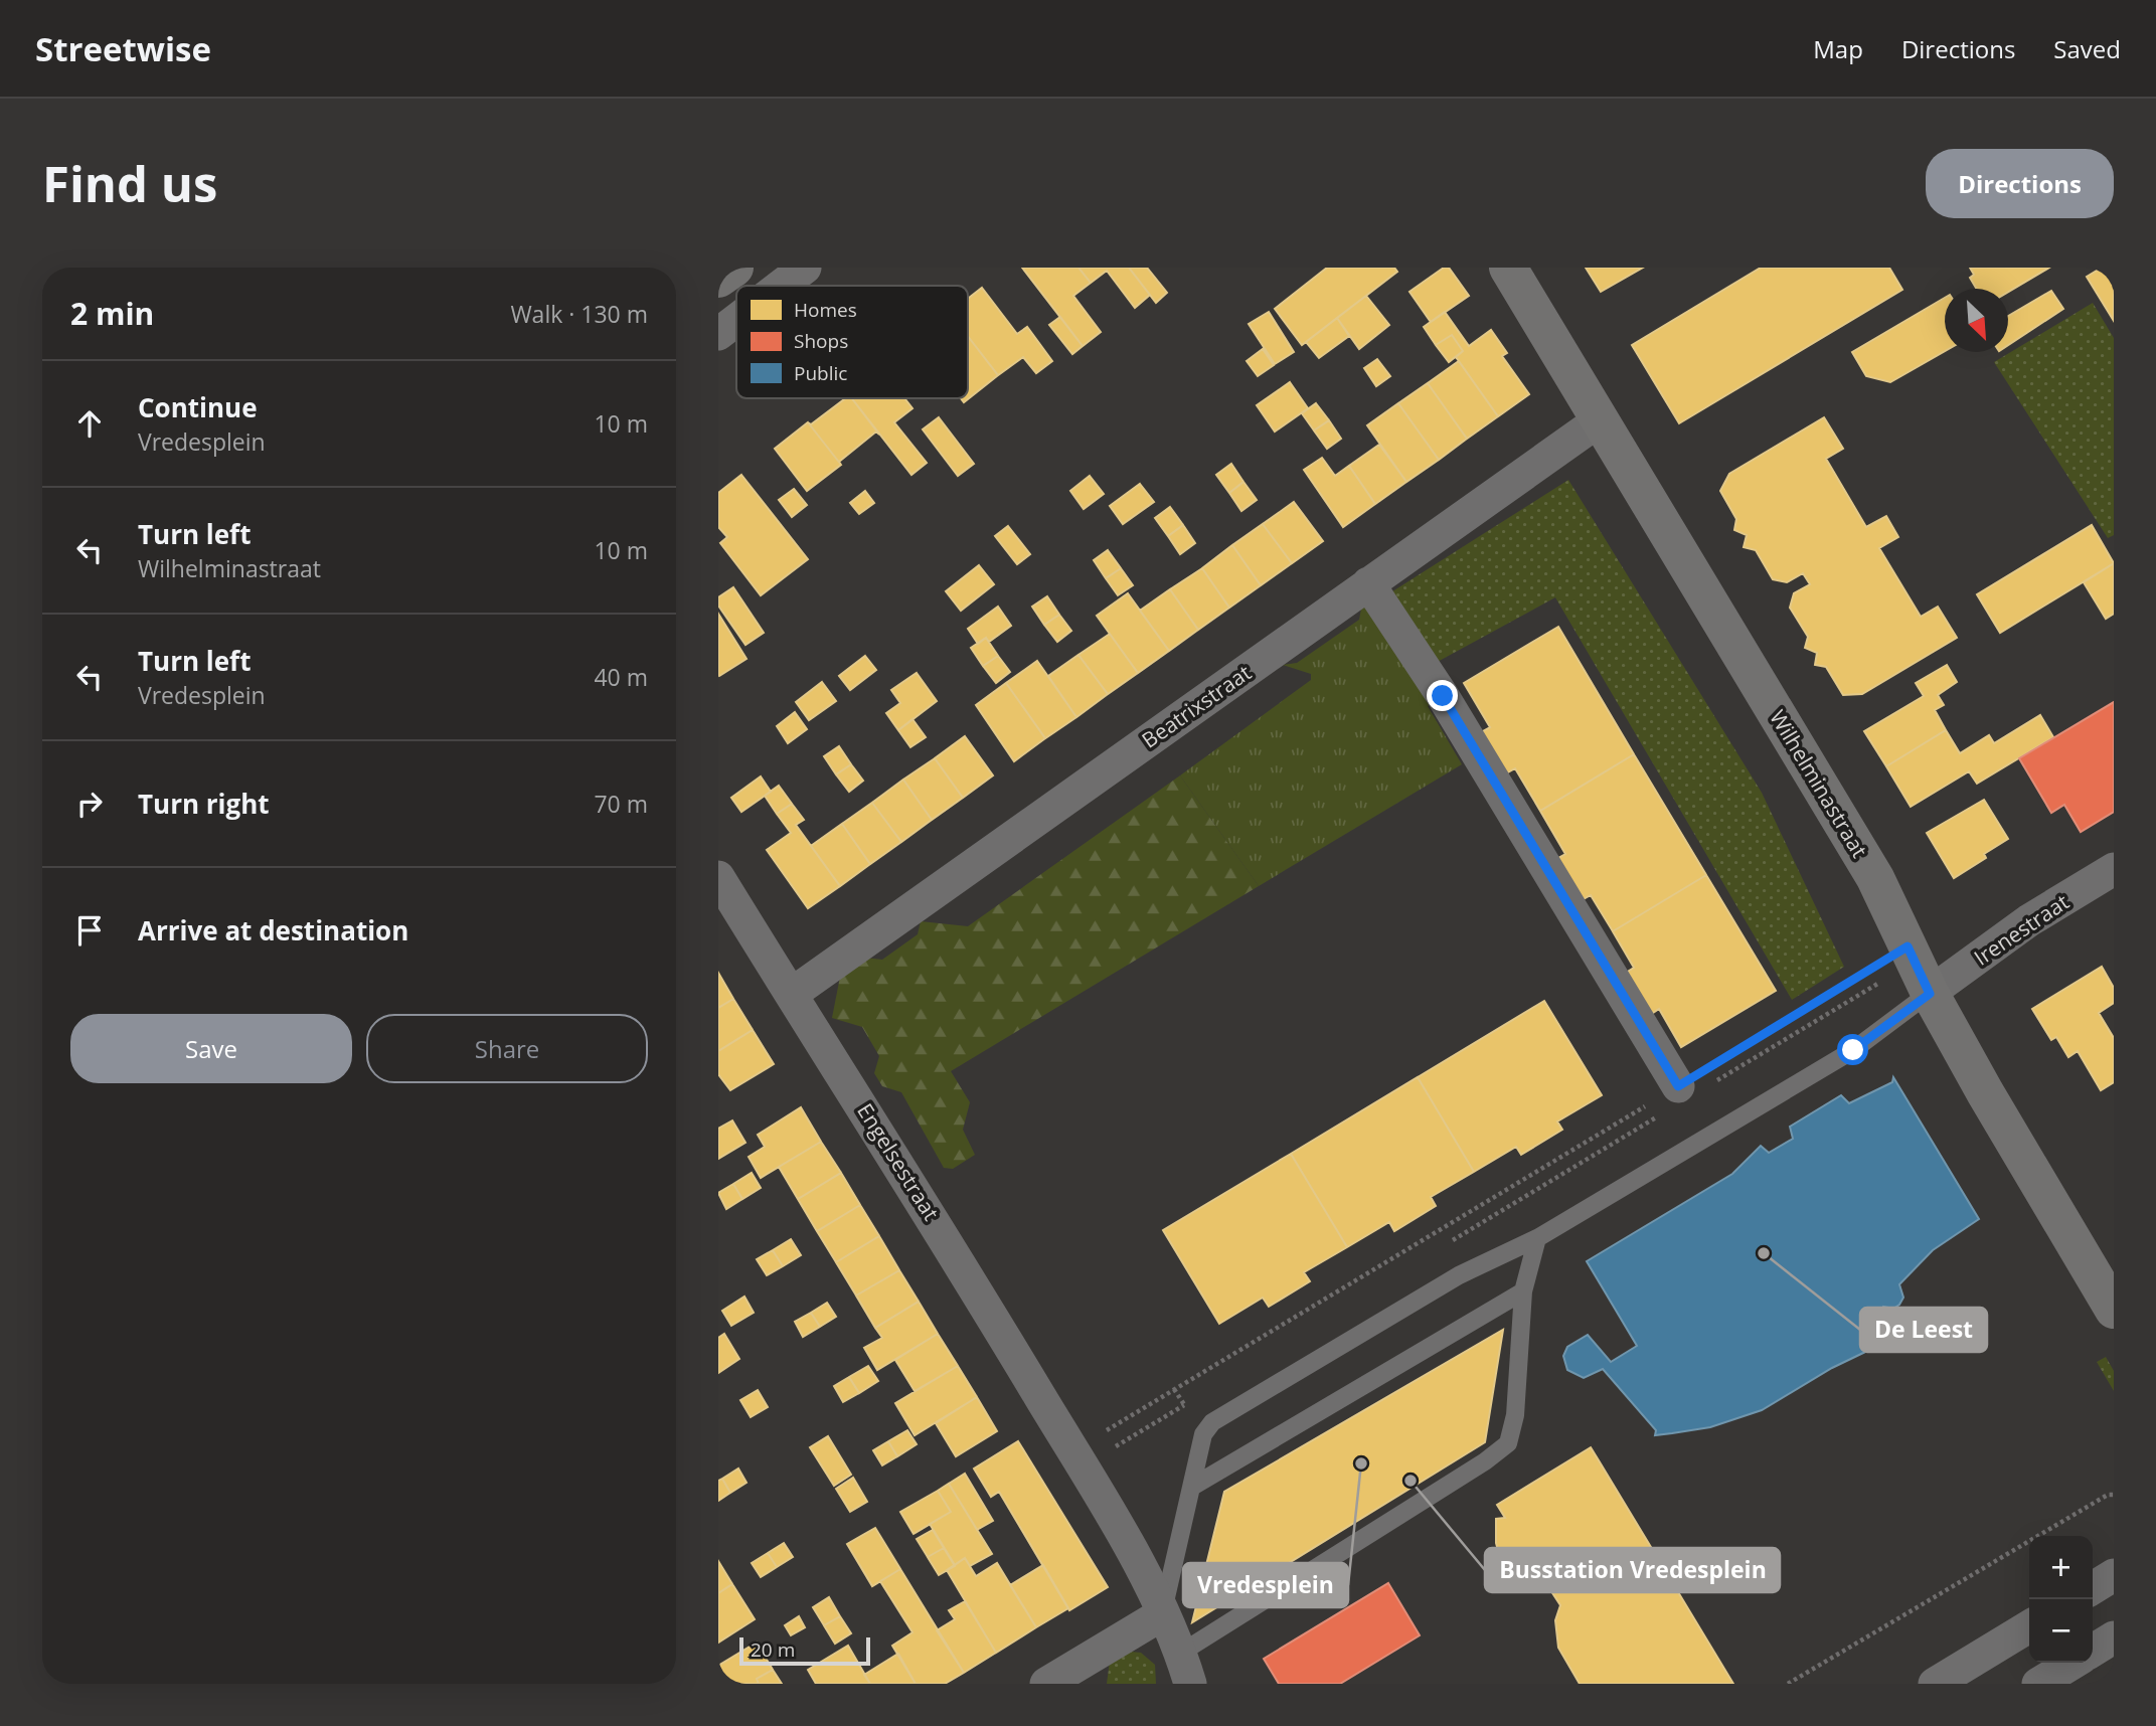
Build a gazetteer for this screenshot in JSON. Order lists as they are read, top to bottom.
{
  "streets": {
    "main road": ["Wilhelminastraat"],
    "street": ["Beatrixstraat", "Irenestraat", "Engelsestraat"]
  },
  "crossings": [
    ["Beatrixstraat", "Wilhelminastraat"],
    ["Beatrixstraat", "Engelsestraat"],
    ["Wilhelminastraat", "Irenestraat"]
  ],
  "places": ["De Leest", "Vredesplein", "Busstation Vredesplein"],
  "legend": ["Homes", "Shops", "Public"],
  "scale_bar": "20 m",
  "north": "bottom right",
  "page": {
    "header": "Streetwise",
    "nav": ["Map", "Directions", "Saved"],
    "buttons": [
      "Directions",
      ["Save", "Share"]
    ],
    "title": "Find us",
    "heading": ["2 min", "Walk · 130 m"],
    "list": [
      ["Continue", "Vredesplein", "10 m"],
      ["Turn left", "Wilhelminastraat", "10 m"],
      ["Turn left", "Vredesplein", "40 m"],
      ["Turn right", "70 m"],
      "Arrive at destination"
    ],
    "map_buttons": ["+", "−"],
    "scale": "20 m"
  }
}
